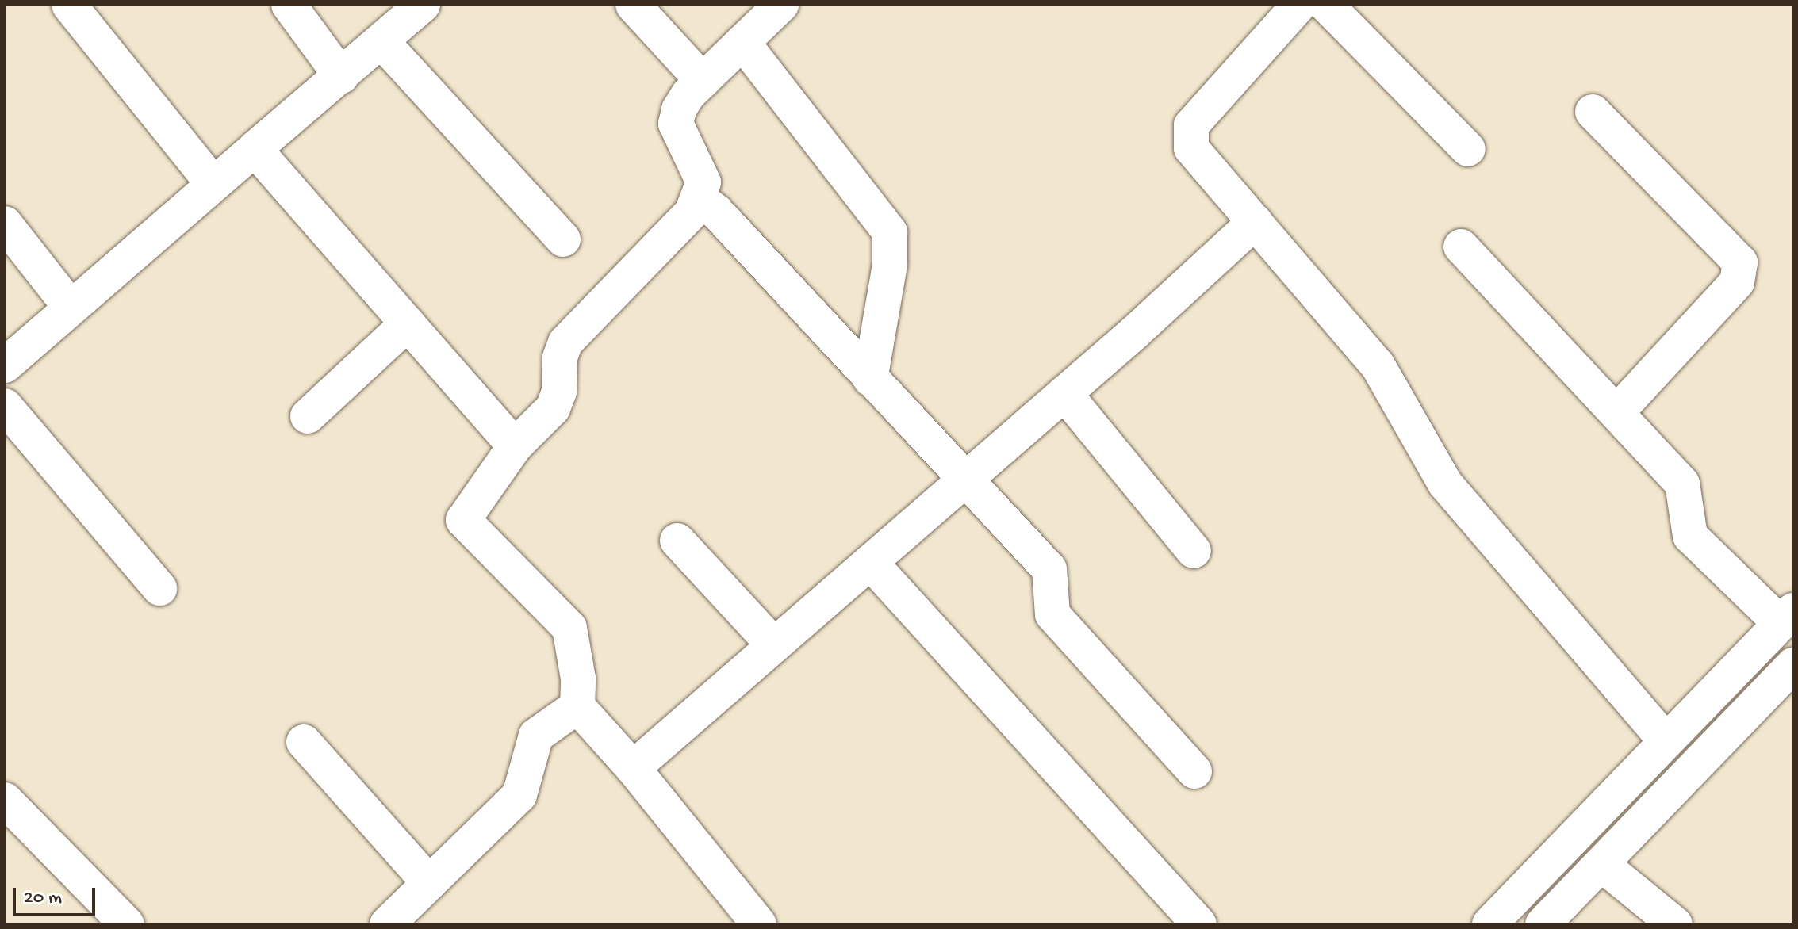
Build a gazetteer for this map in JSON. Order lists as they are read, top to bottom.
{
  "scale_bar": "20 m"
}
